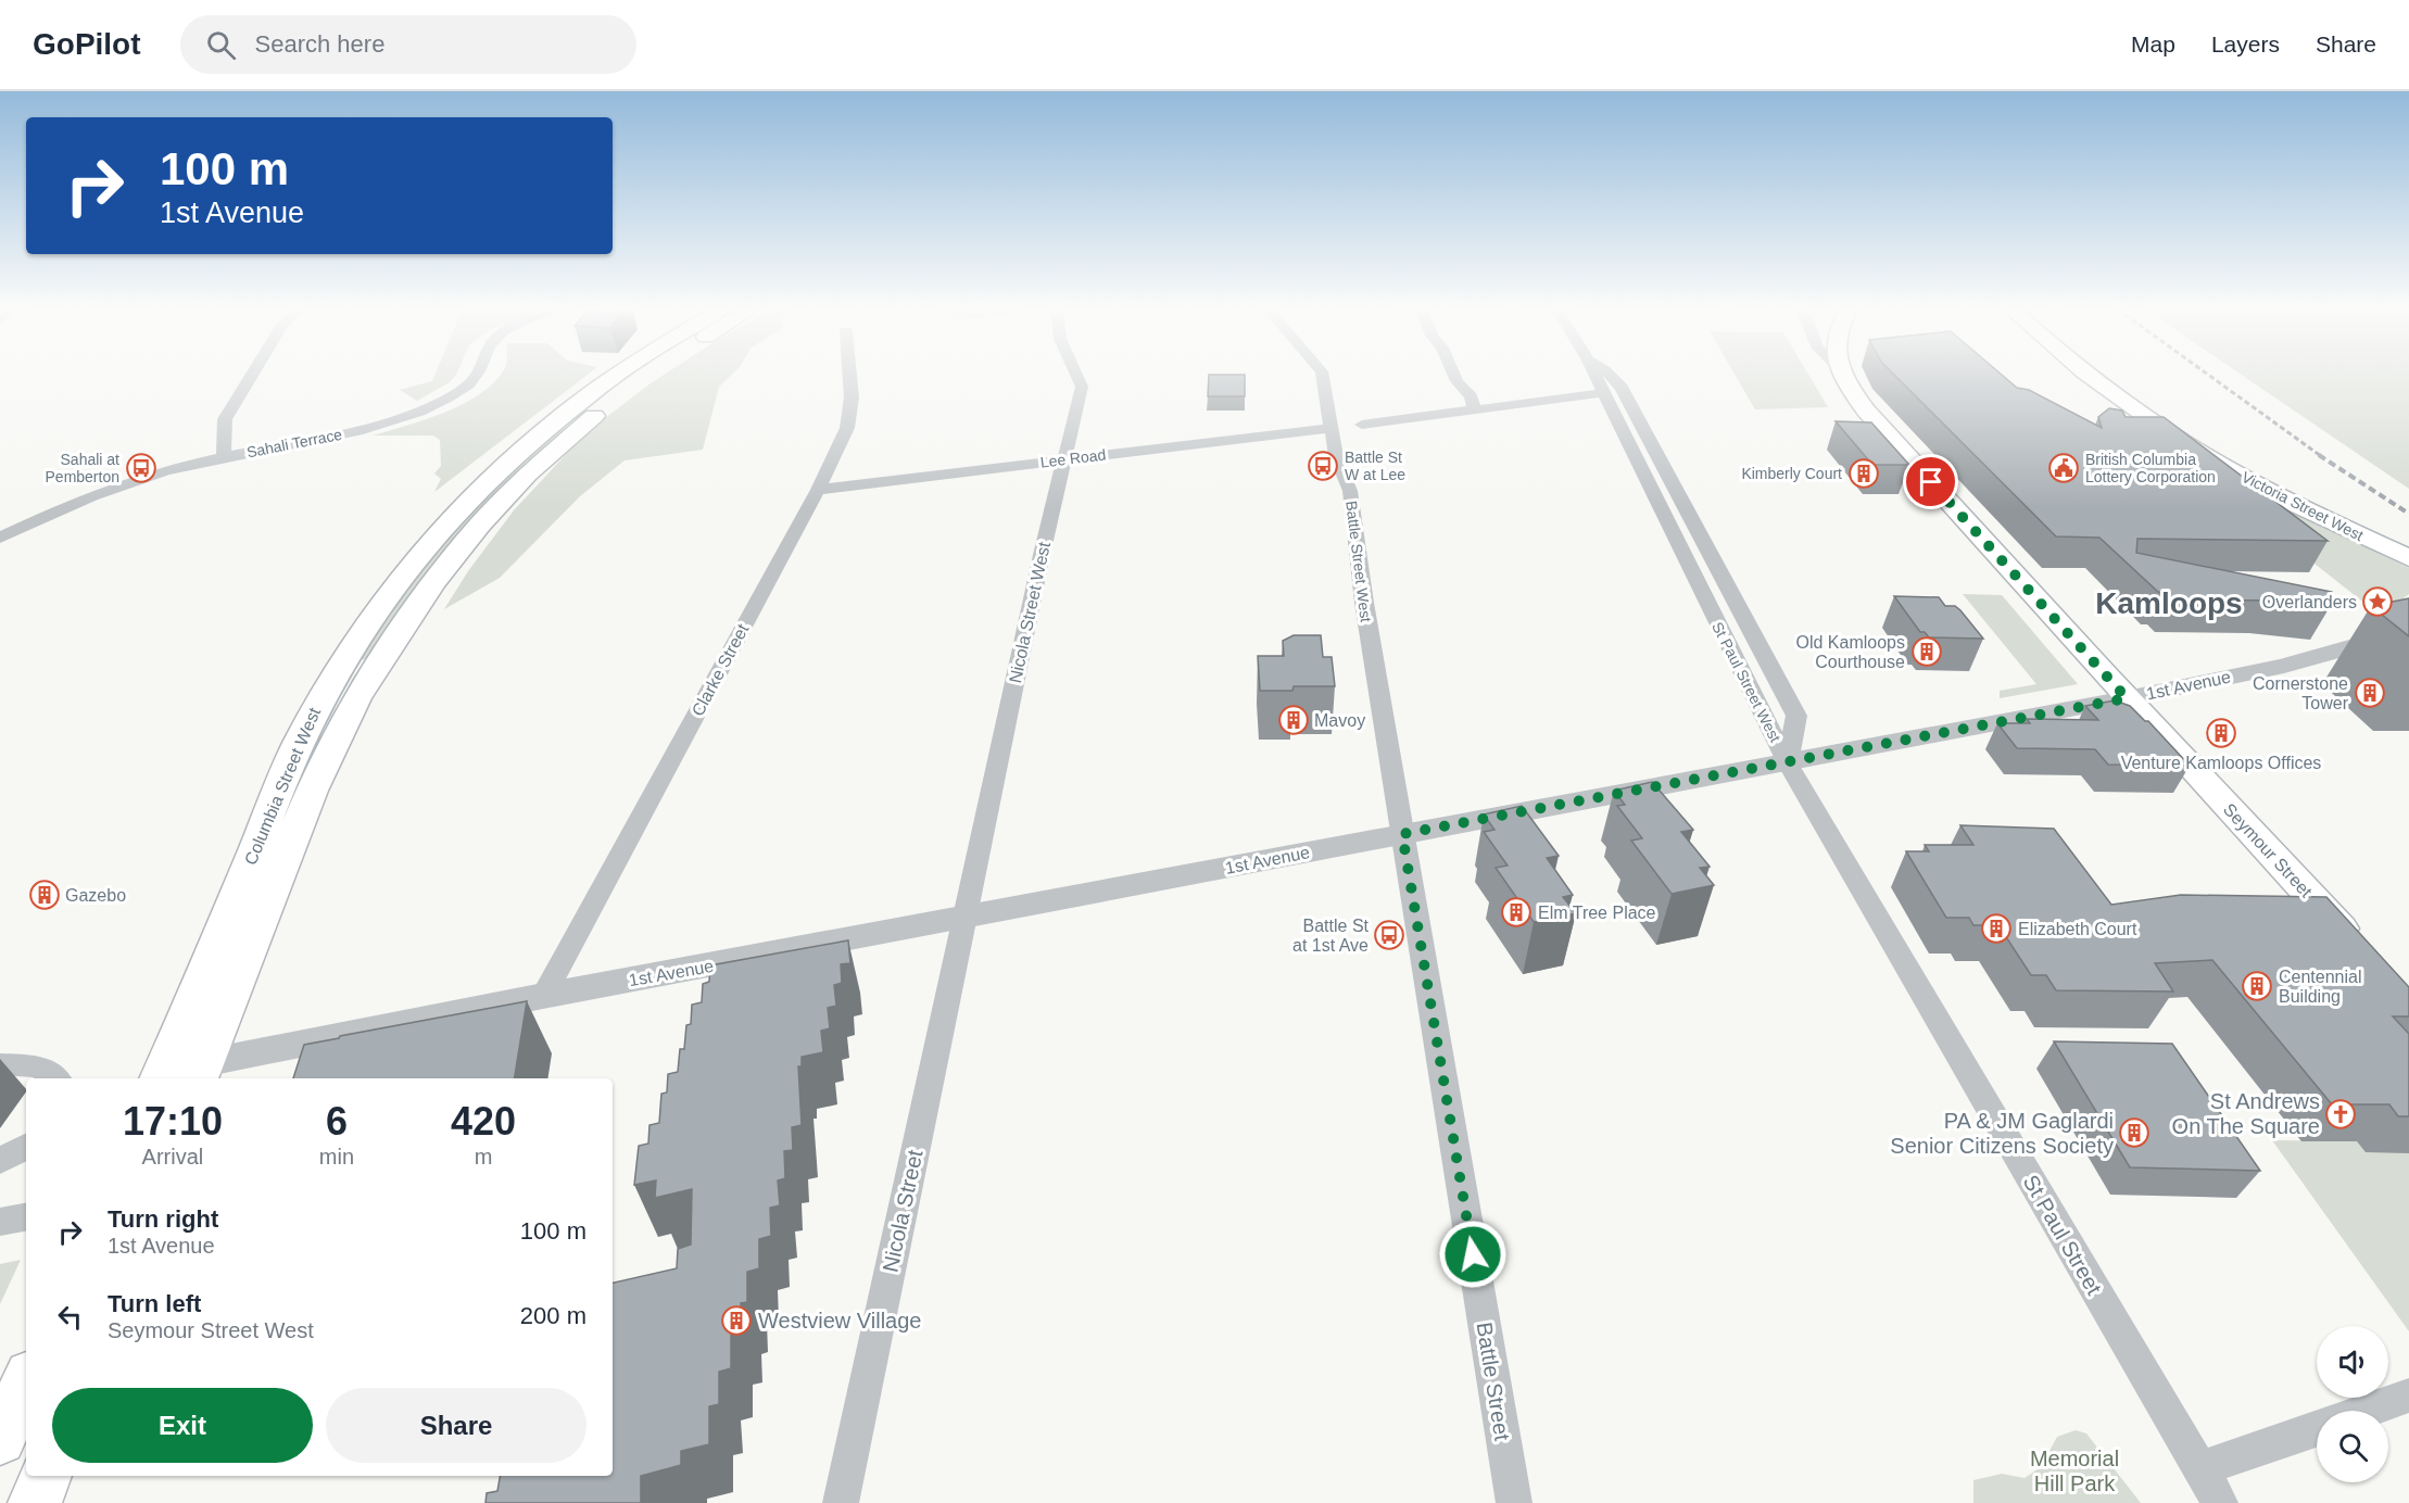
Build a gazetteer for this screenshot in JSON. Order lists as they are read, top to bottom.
{
  "streets": {
    "main road": ["Victoria Street West", "Columbia Street West", "Seymour Street"],
    "street": [
      "Sahali Terrace",
      "Lee Road",
      "Battle Street West",
      "Nicola Street West",
      "Clarke Street",
      "St Paul Street West",
      "1st Avenue",
      "Nicola Street",
      "St Paul Street",
      "Battle Street"
    ]
  },
  "crossings": [
    ["Lee Road", "Battle Street West"],
    ["Lee Road", "Nicola Street West"],
    ["Lee Road", "Clarke Street"],
    ["Battle Street West", "1st Avenue"],
    ["Battle Street West", "Battle Street"],
    ["Nicola Street West", "1st Avenue"],
    ["Nicola Street West", "Nicola Street"],
    ["Clarke Street", "1st Avenue"],
    ["St Paul Street West", "1st Avenue"],
    ["St Paul Street West", "St Paul Street"],
    ["1st Avenue", "Columbia Street West"],
    ["1st Avenue", "Seymour Street"],
    ["1st Avenue", "Nicola Street"],
    ["1st Avenue", "St Paul Street"],
    ["1st Avenue", "Battle Street"]
  ],
  "districts": ["Kamloops"],
  "parks": ["Memorial Hill Park"],
  "places": {
    "bus stop": ["Battle St W at Lee", "Sahali at Pemberton", "Battle St at 1st Ave"],
    "public building": ["British Columbia Lottery Corporation"],
    "building": [
      "Kimberly Court",
      "Old Kamloops Courthouse",
      "Cornerstone Tower",
      "Mavoy",
      "Venture Kamloops Offices",
      "Gazebo",
      "Elm Tree Place",
      "Elizabeth Court",
      "Centennial Building",
      "PA & JM Gaglardi Senior Citizens Society",
      "Westview Village"
    ],
    "place": ["Overlanders"],
    "church": ["St Andrews On The Square"]
  },
  "page": {
    "header": "GoPilot",
    "search": "Search here",
    "nav": ["Map", "Layers", "Share"],
    "turn": ["100 m", "1st Avenue"],
    "eta": [
      "17:10",
      "Arrival",
      "6",
      "min",
      "420",
      "m"
    ],
    "list": [
      {
        "name": "Turn right",
        "note": "1st Avenue",
        "value": "100 m"
      },
      {
        "name": "Turn left",
        "note": "Seymour Street West",
        "value": "200 m"
      }
    ],
    "buttons": ["Exit", "Share"]
  }
}
